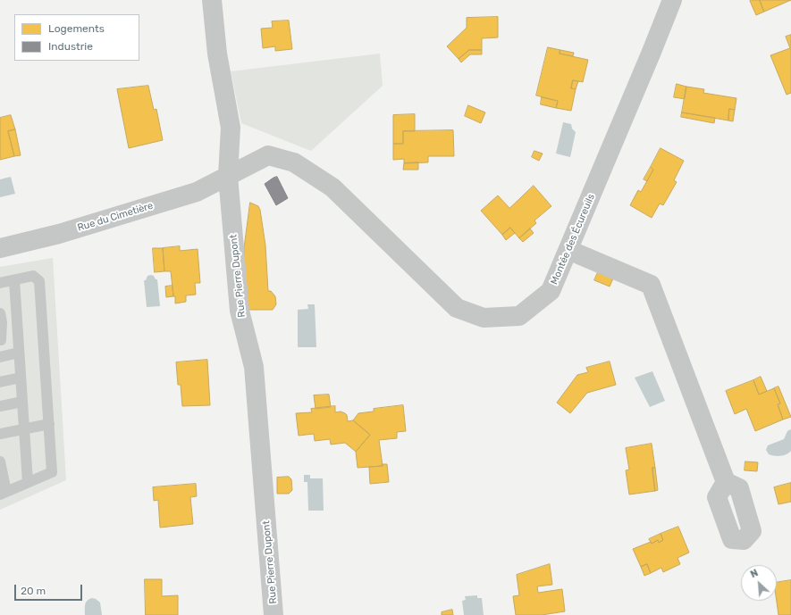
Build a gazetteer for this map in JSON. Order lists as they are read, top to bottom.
{
  "streets": {
    "street": ["Rue du Cimetière", "Montée des Écureuils", "Rue Pierre Dupont"]
  },
  "crossings": [
    ["Rue du Cimetière", "Montée des Écureuils"],
    ["Rue du Cimetière", "Rue Pierre Dupont"],
    ["Montée des Écureuils", "Rue Pierre Dupont"]
  ],
  "legend": ["Logements", "Industrie"],
  "scale_bar": "20 m",
  "north": "top left"
}
